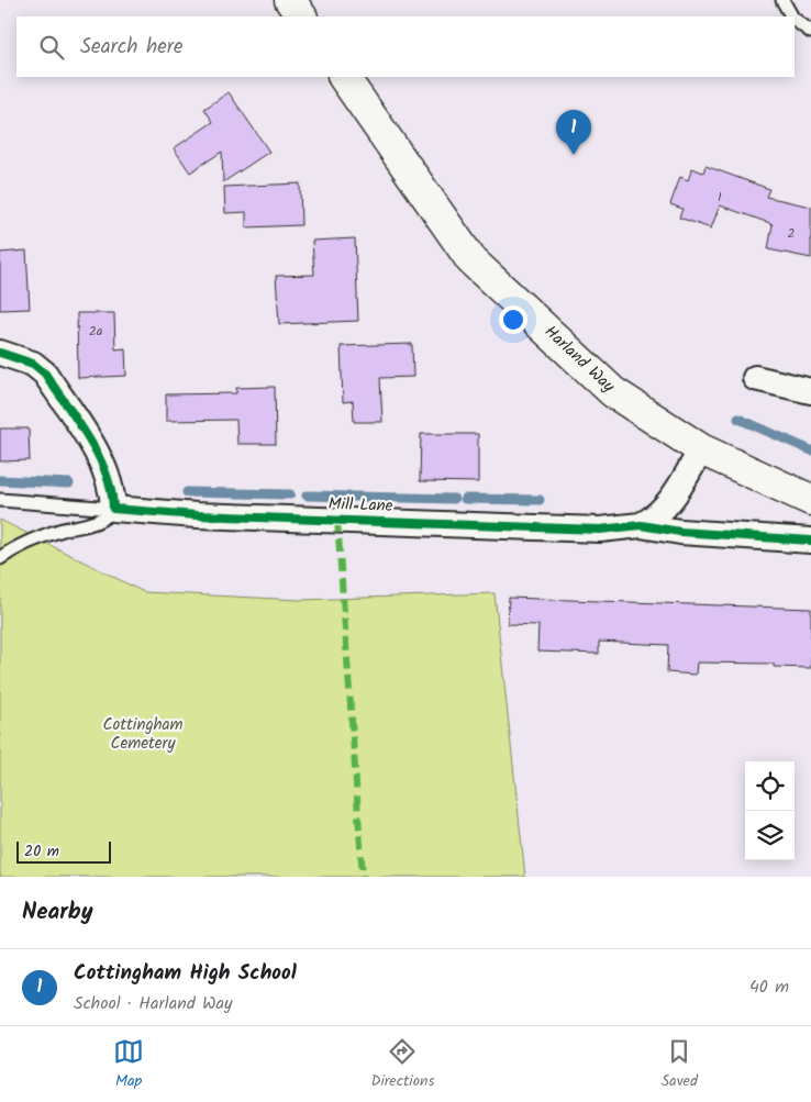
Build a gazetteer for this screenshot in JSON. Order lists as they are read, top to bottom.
{
  "streets": {
    "main road": ["Harland Way"],
    "street": ["Mill Lane"]
  },
  "crossings": [
    ["Harland Way", "Mill Lane"]
  ],
  "parks": ["Cottingham Cemetery"],
  "house_numbers": ["1", "2", "2a"],
  "scale_bar": "20 m",
  "page": {
    "search": "Search here",
    "pins": "1",
    "scale": "20 m",
    "heading": "Nearby",
    "list": [
      {
        "mark": "1",
        "name": "Cottingham High School",
        "note": "School · Harland Way",
        "value": "40 m"
      }
    ],
    "nav": ["Map", "Directions", "Saved"]
  }
}
